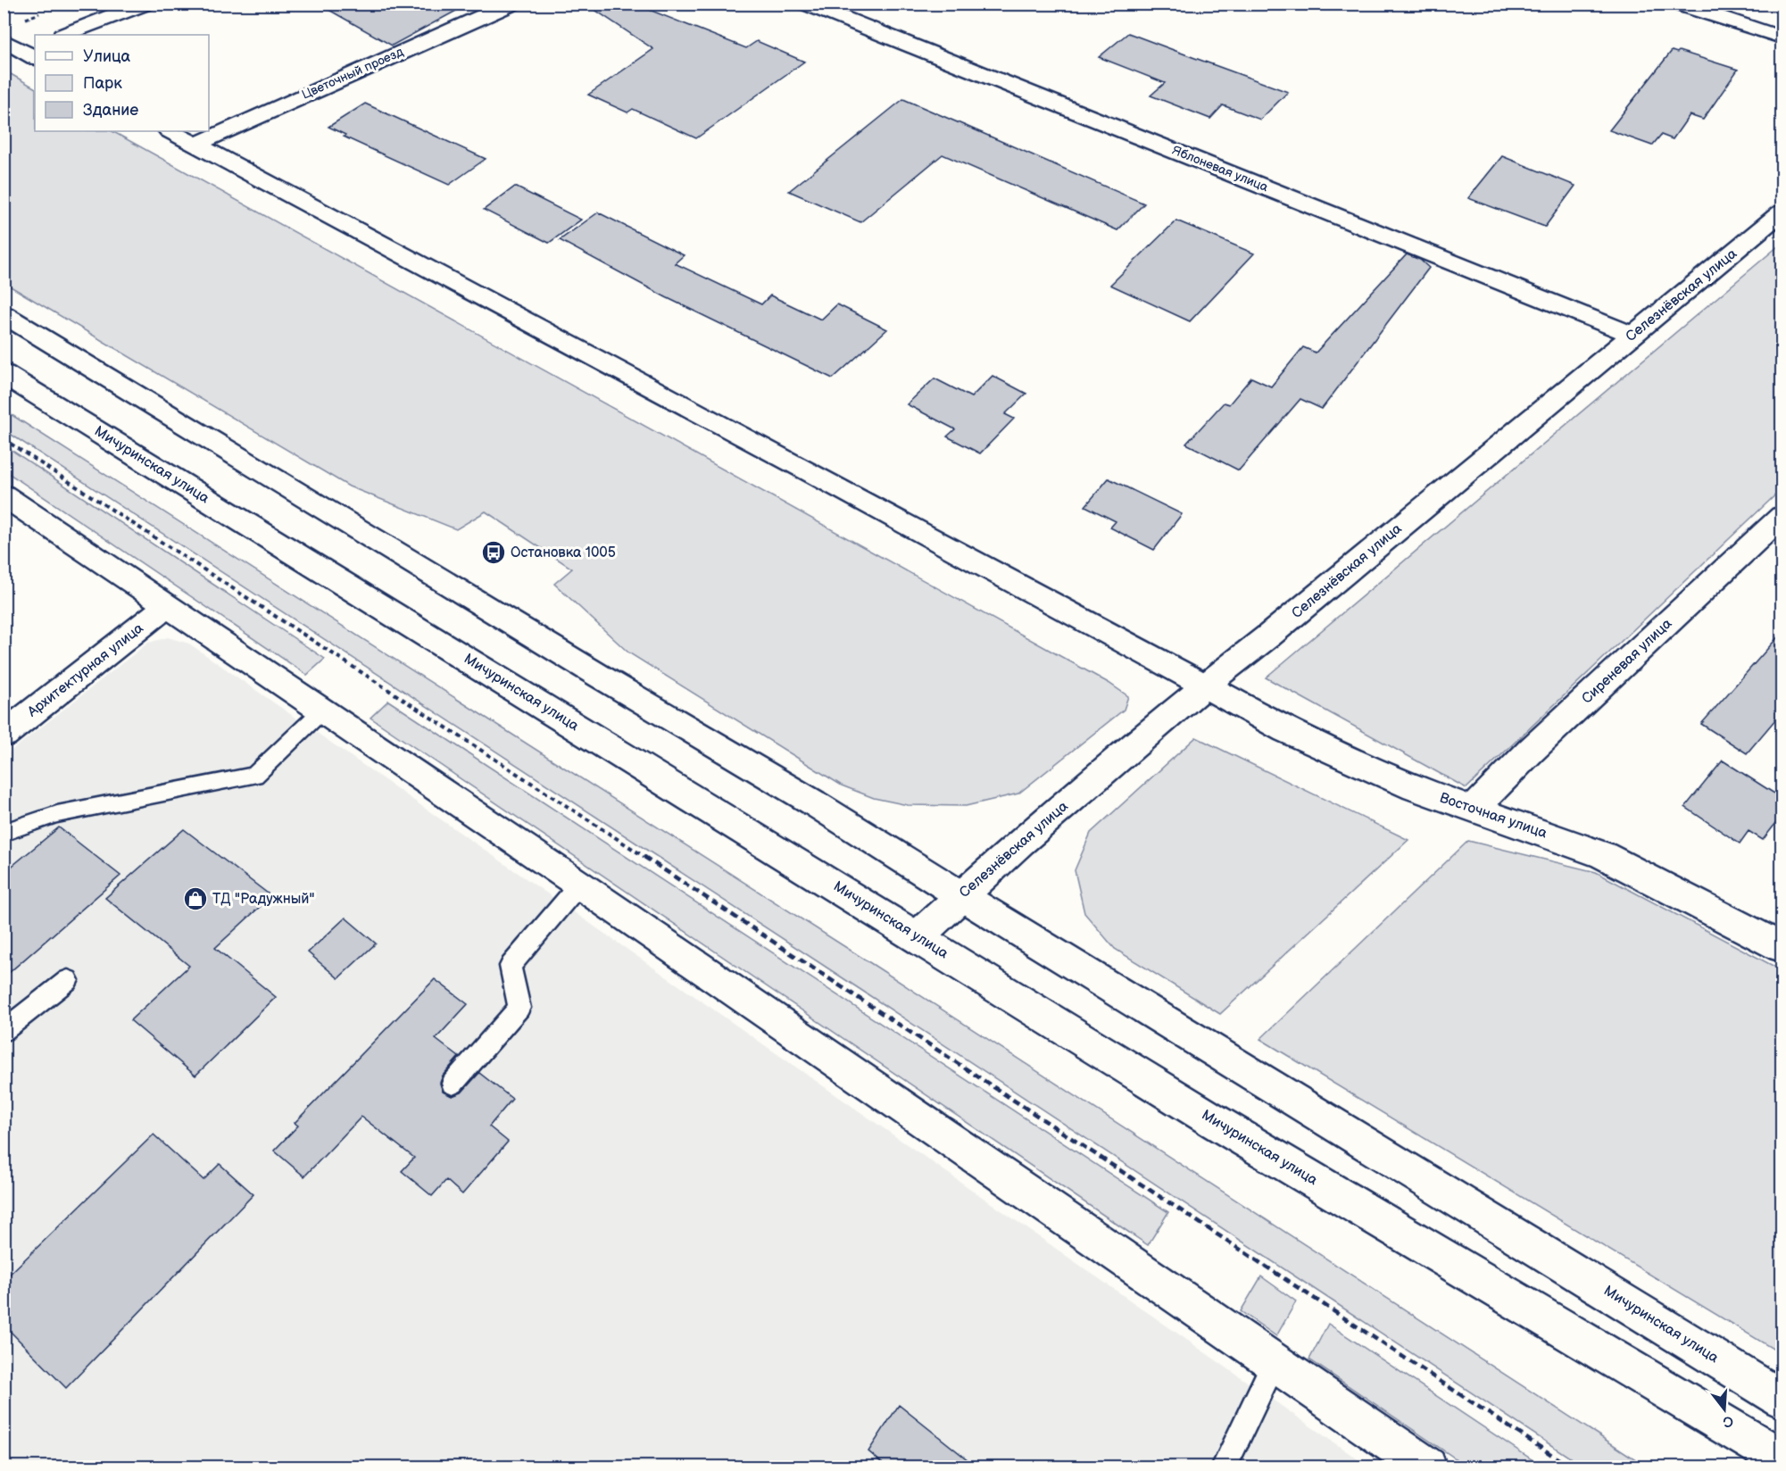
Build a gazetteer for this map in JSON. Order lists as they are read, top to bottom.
{
  "streets": {
    "street": [
      "Цветочный проезд",
      "Яблоневая улица",
      "Селезнёвская улица",
      "Мичуринская улица",
      "Сиреневая улица",
      "Архитектурная улица",
      "Восточная улица"
    ]
  },
  "crossings": [
    ["Цветочный проезд", "Восточная улица"],
    ["Яблоневая улица", "Селезнёвская улица"],
    ["Селезнёвская улица", "Мичуринская улица"],
    ["Селезнёвская улица", "Восточная улица"],
    ["Сиреневая улица", "Восточная улица"]
  ],
  "places": {
    "bus stop": ["Остановка 1005"],
    "shop": ["ТД \"Радужный\""]
  },
  "legend": ["Улица", "Парк", "Здание"],
  "north": "bottom"
}
